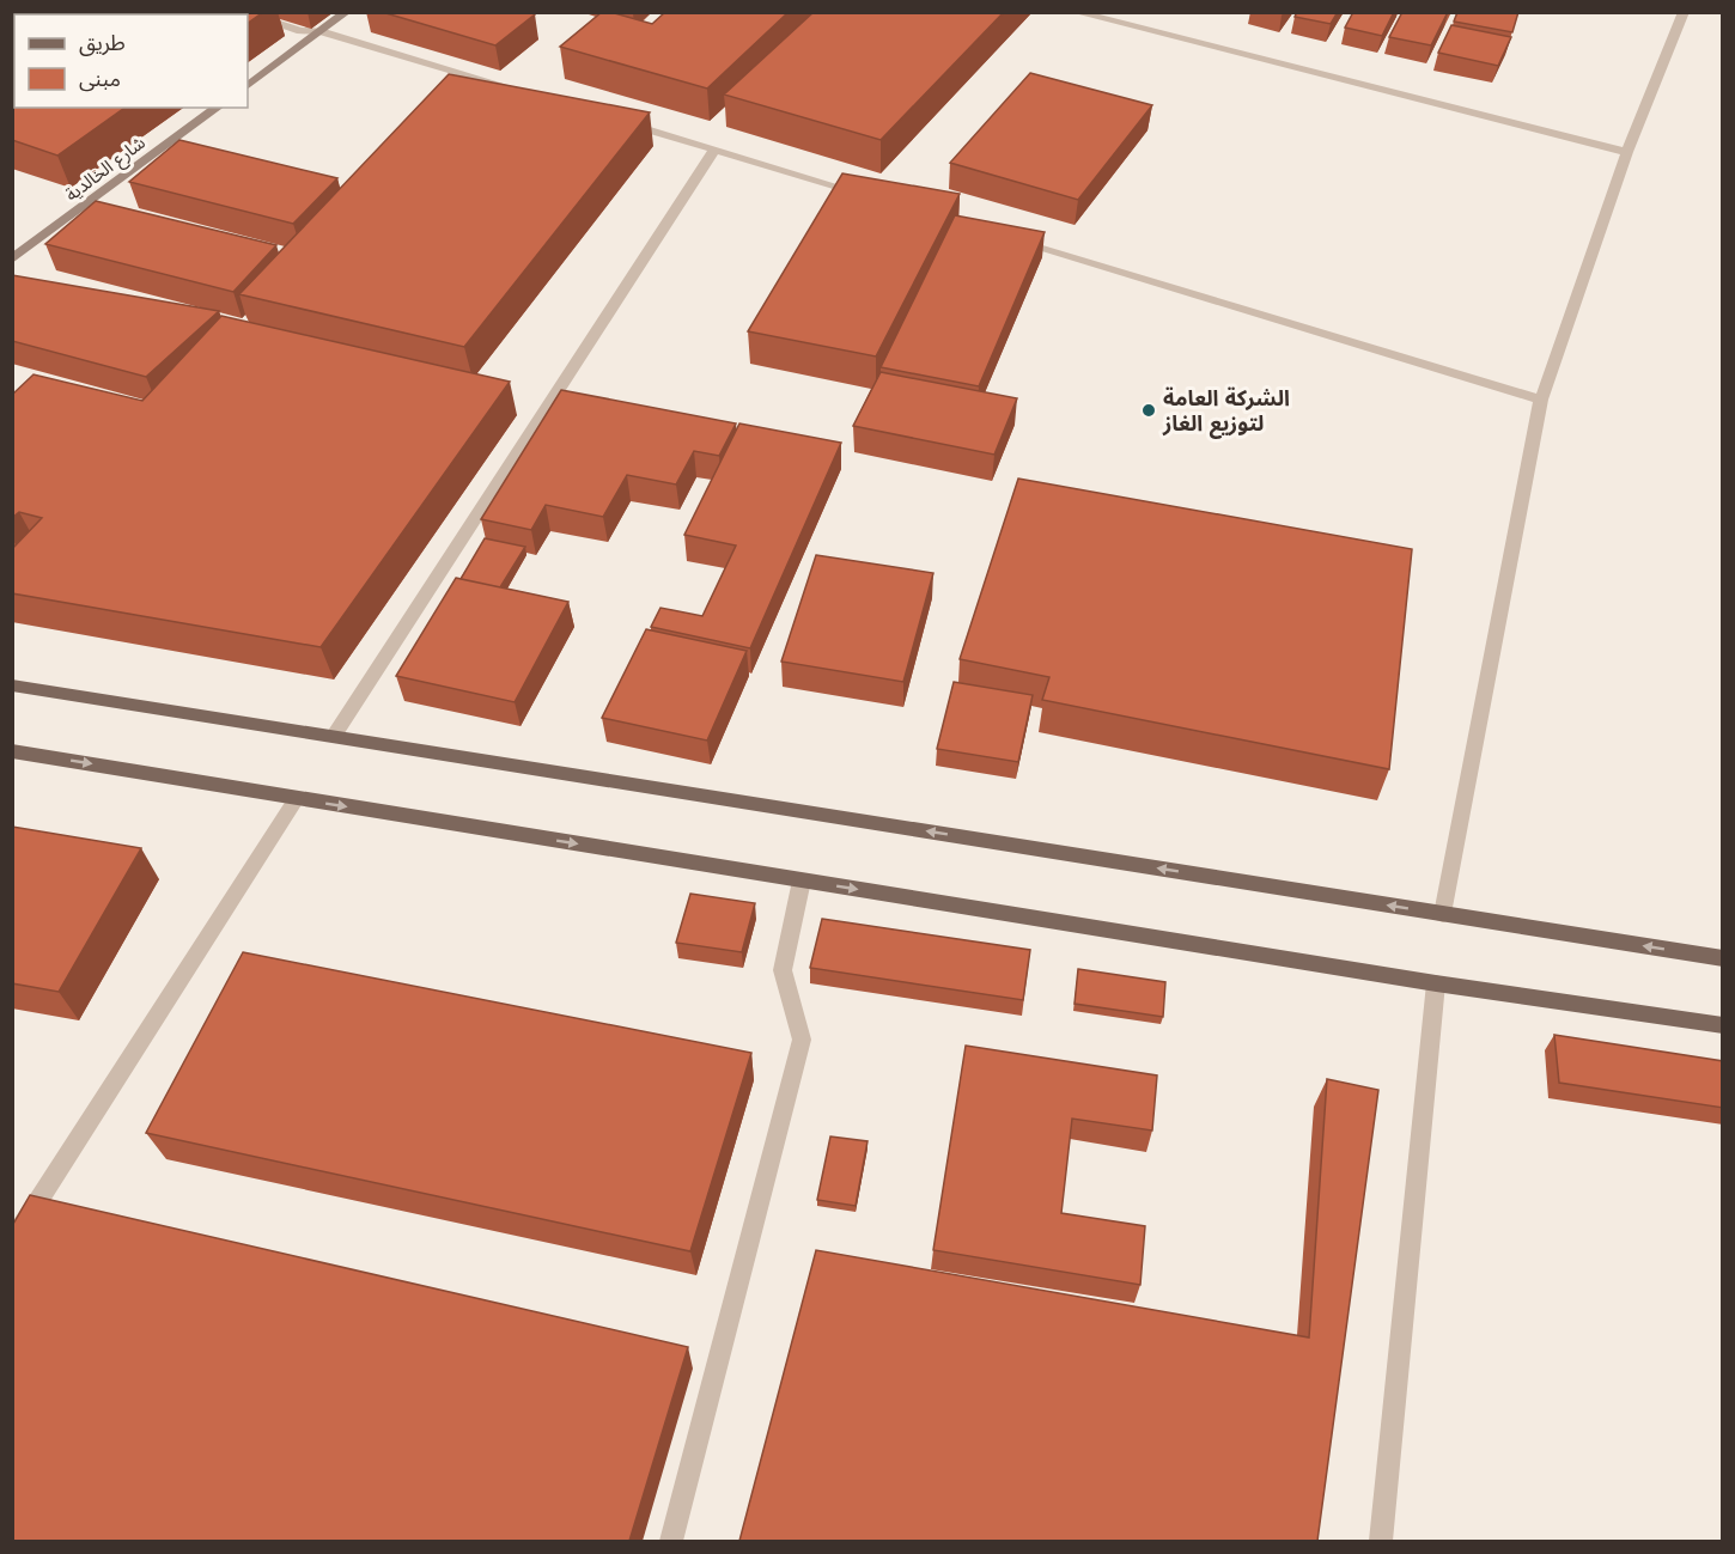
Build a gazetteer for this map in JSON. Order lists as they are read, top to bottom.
{
  "streets": {
    "main road": ["شارع الخالدية"]
  },
  "places": ["الشركة العامة لتوزيع الغاز"],
  "legend": ["طريق", "مبنى"]
}
